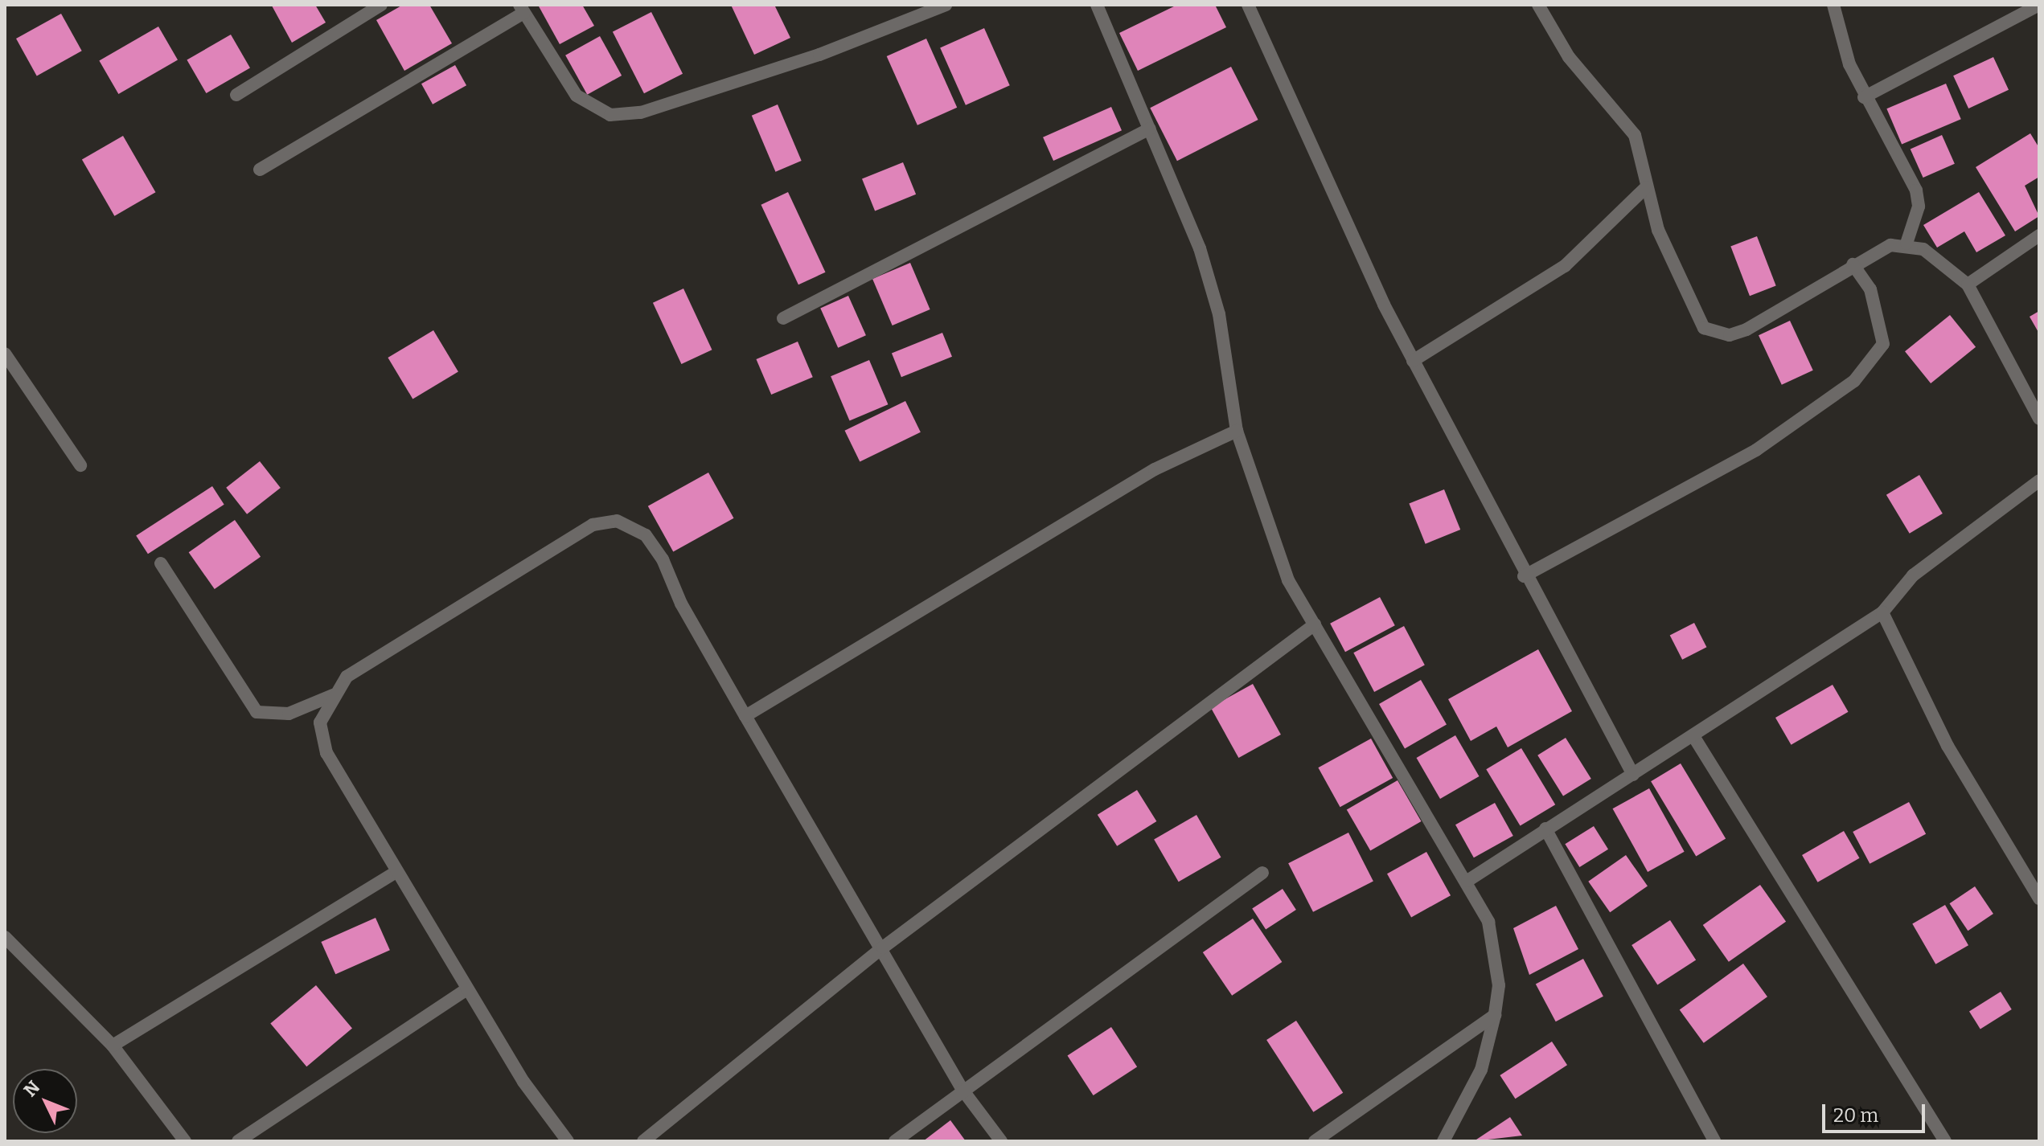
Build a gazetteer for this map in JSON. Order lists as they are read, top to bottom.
{
  "scale_bar": "20 m",
  "north": "top left"
}
